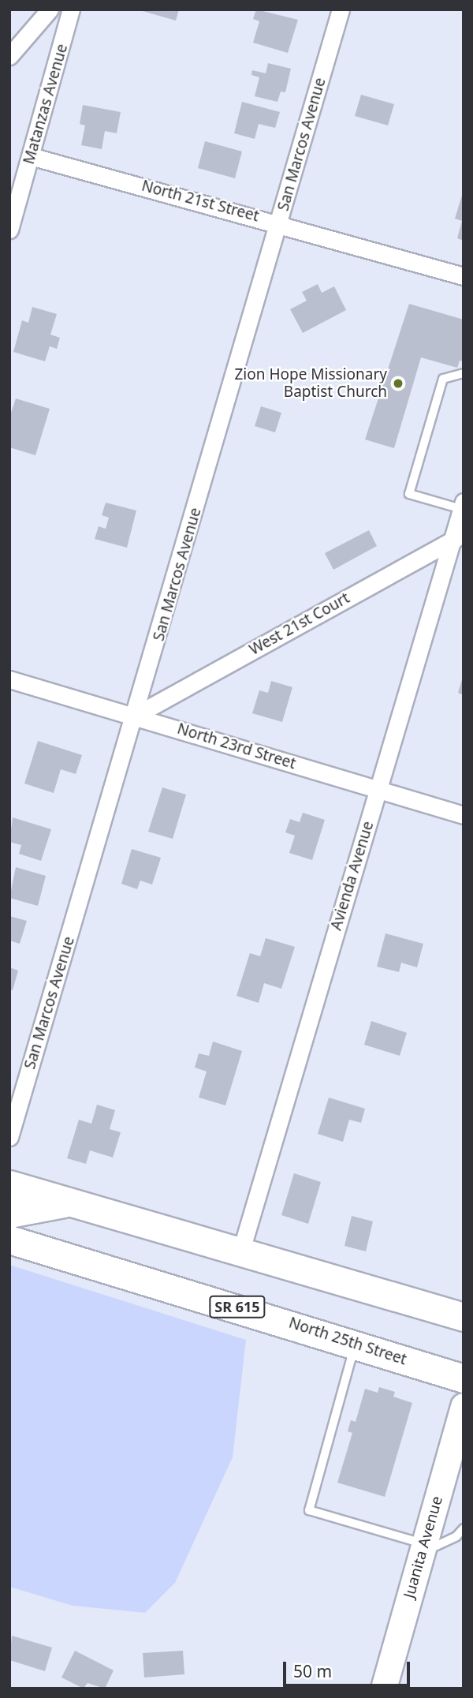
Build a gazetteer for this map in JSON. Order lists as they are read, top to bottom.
{
  "streets": {
    "main road": ["SR 615", "North 25th Street"],
    "street": [
      "Matanzas Avenue",
      "San Marcos Avenue",
      "North 21st Street",
      "West 21st Court",
      "North 23rd Street",
      "Avienda Avenue",
      "Juanita Avenue"
    ]
  },
  "crossings": [
    ["Matanzas Avenue", "North 21st Street"],
    ["San Marcos Avenue", "North 21st Street"],
    ["San Marcos Avenue", "West 21st Court"],
    ["San Marcos Avenue", "North 23rd Street"],
    ["West 21st Court", "North 23rd Street"],
    ["West 21st Court", "Avienda Avenue"],
    ["North 23rd Street", "Avienda Avenue"]
  ],
  "places": ["Zion Hope Missionary Baptist Church"],
  "scale_bar": "50 m"
}
